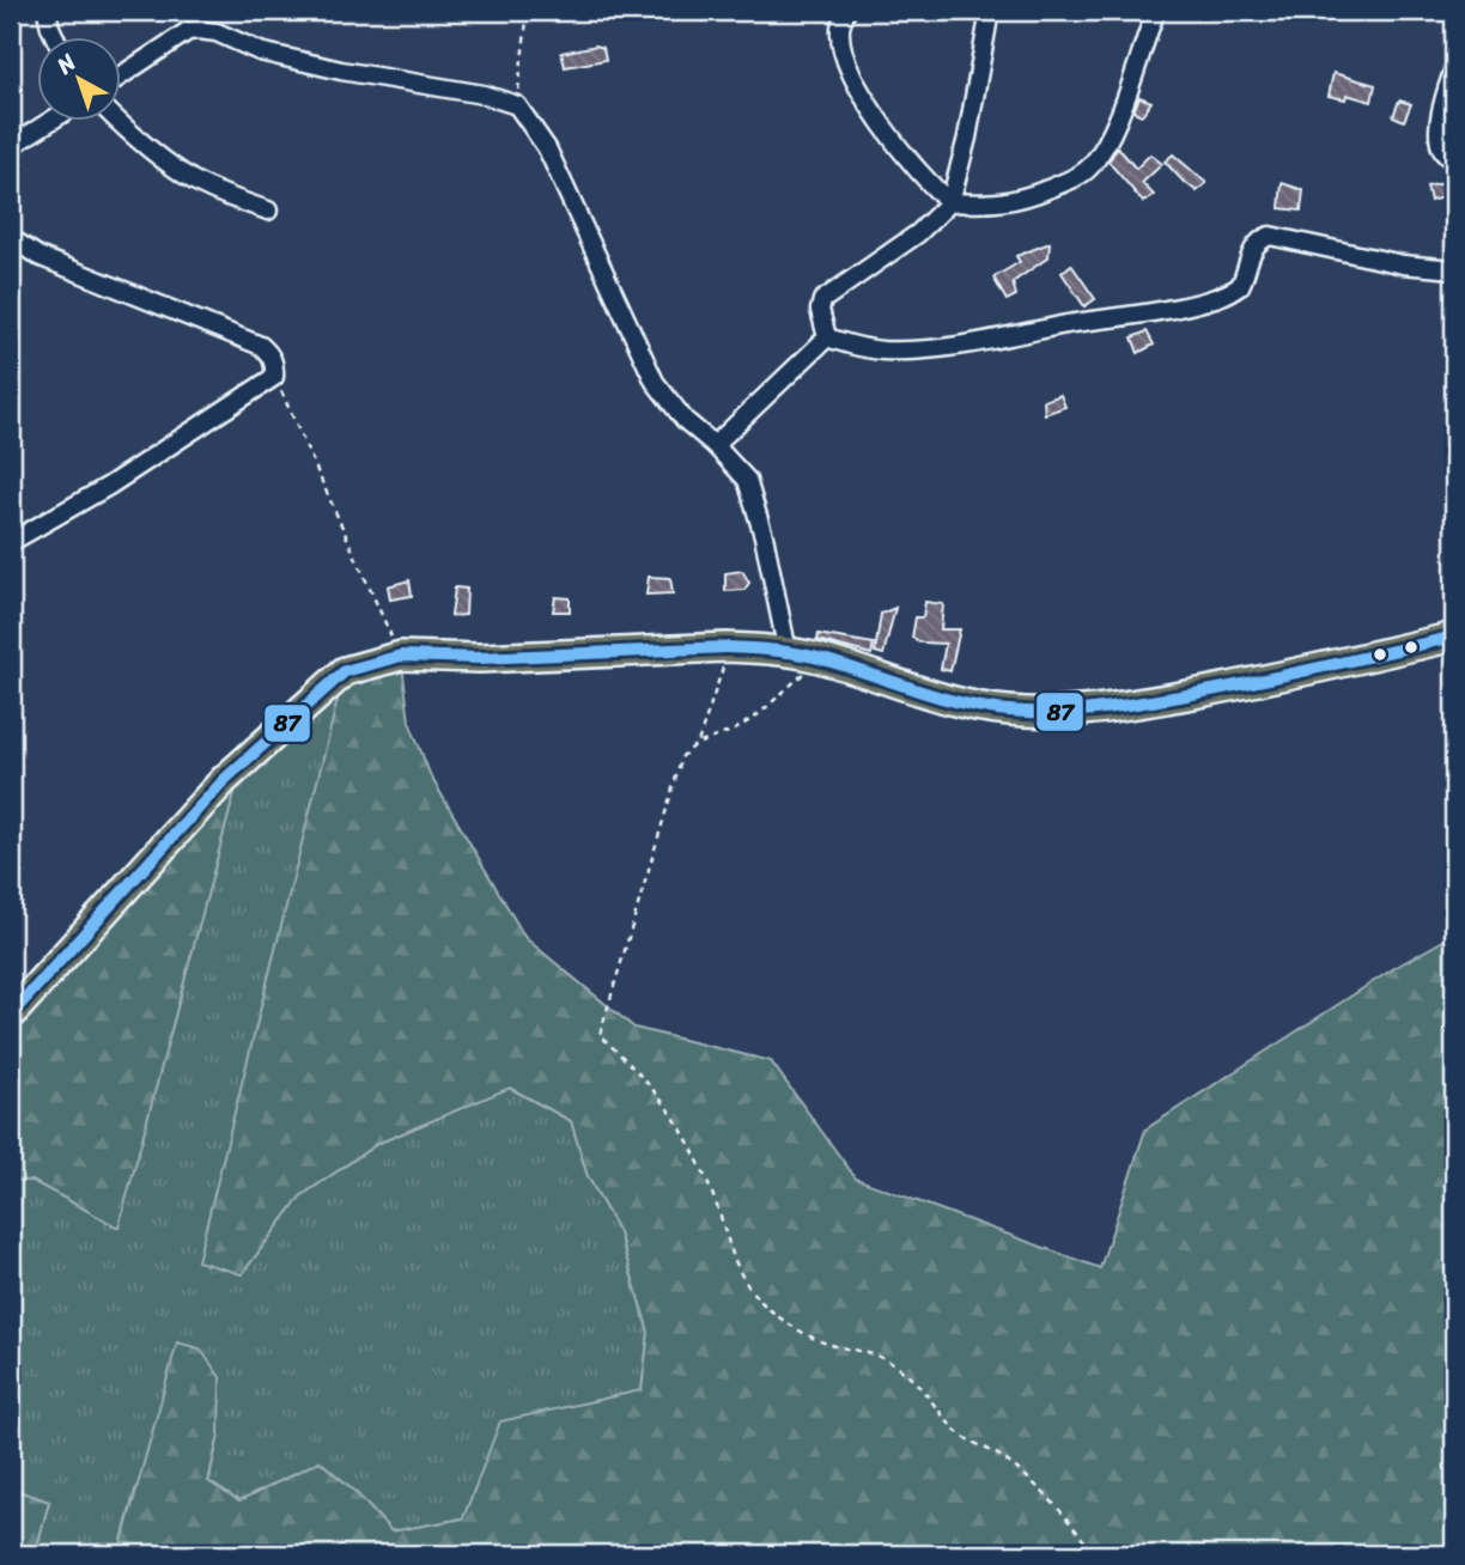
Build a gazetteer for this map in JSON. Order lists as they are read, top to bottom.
{
  "lines": ["transit line 87"],
  "north": "top left"
}
